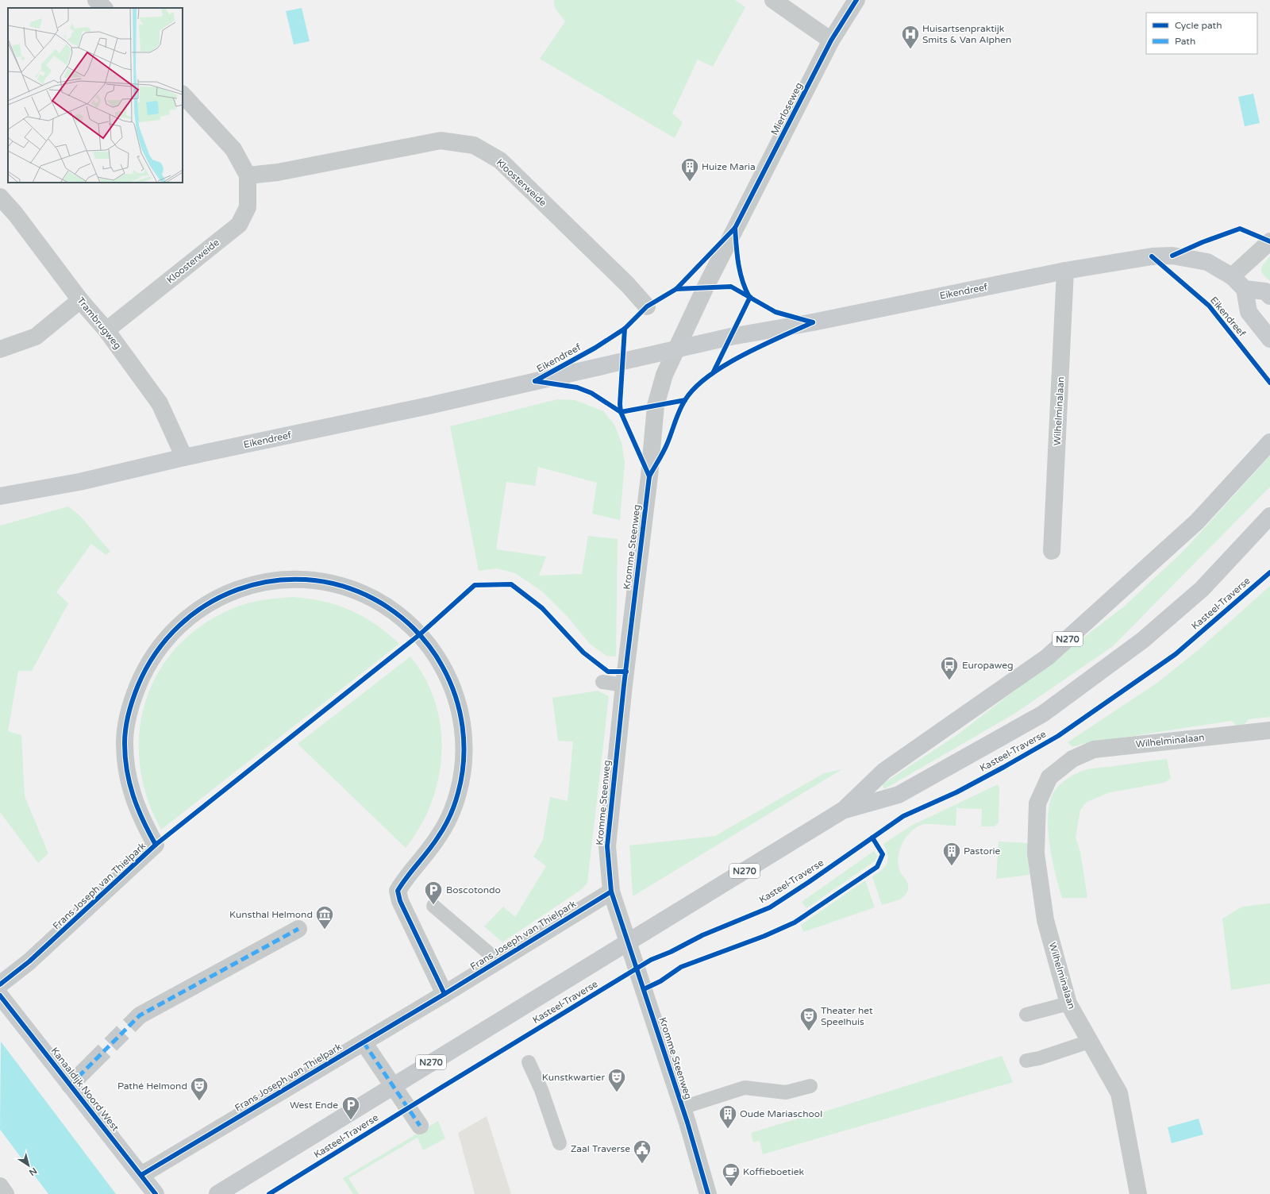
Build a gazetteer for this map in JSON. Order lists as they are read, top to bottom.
{
  "streets": {
    "main road": ["Kasteel-Traverse", "N270"],
    "street": [
      "Mierloseweg",
      "Kloosterweide",
      "Eikendreef",
      "Trambrugweg",
      "Wilhelminalaan",
      "Kromme Steenweg",
      "Frans Joseph van Thielpark",
      "Kanaaldijk Noord West"
    ]
  },
  "crossings": [
    ["Mierloseweg", "Eikendreef"],
    ["Mierloseweg", "Kromme Steenweg"],
    ["Kloosterweide", "Trambrugweg"],
    ["Eikendreef", "Trambrugweg"],
    ["Eikendreef", "Wilhelminalaan"],
    ["Eikendreef", "Kromme Steenweg"],
    ["Kromme Steenweg", "Frans Joseph van Thielpark"],
    ["Frans Joseph van Thielpark", "Kanaaldijk Noord West"]
  ],
  "places": {
    "hospital": ["Huisartsenpraktijk Smits & Van Alphen"],
    "building": ["Huize Maria", "Pastorie", "Oude Mariaschool"],
    "bus stop": ["Europaweg"],
    "parking": ["Boscotondo", "West Ende"],
    "museum": ["Kunsthal Helmond"],
    "theatre": ["Theater het Speelhuis", "Kunstkwartier", "Pathé Helmond"],
    "public building": ["Zaal Traverse"],
    "cafe": ["Koffieboetiek"]
  },
  "legend": ["Cycle path", "Path"],
  "north": "bottom right"
}
